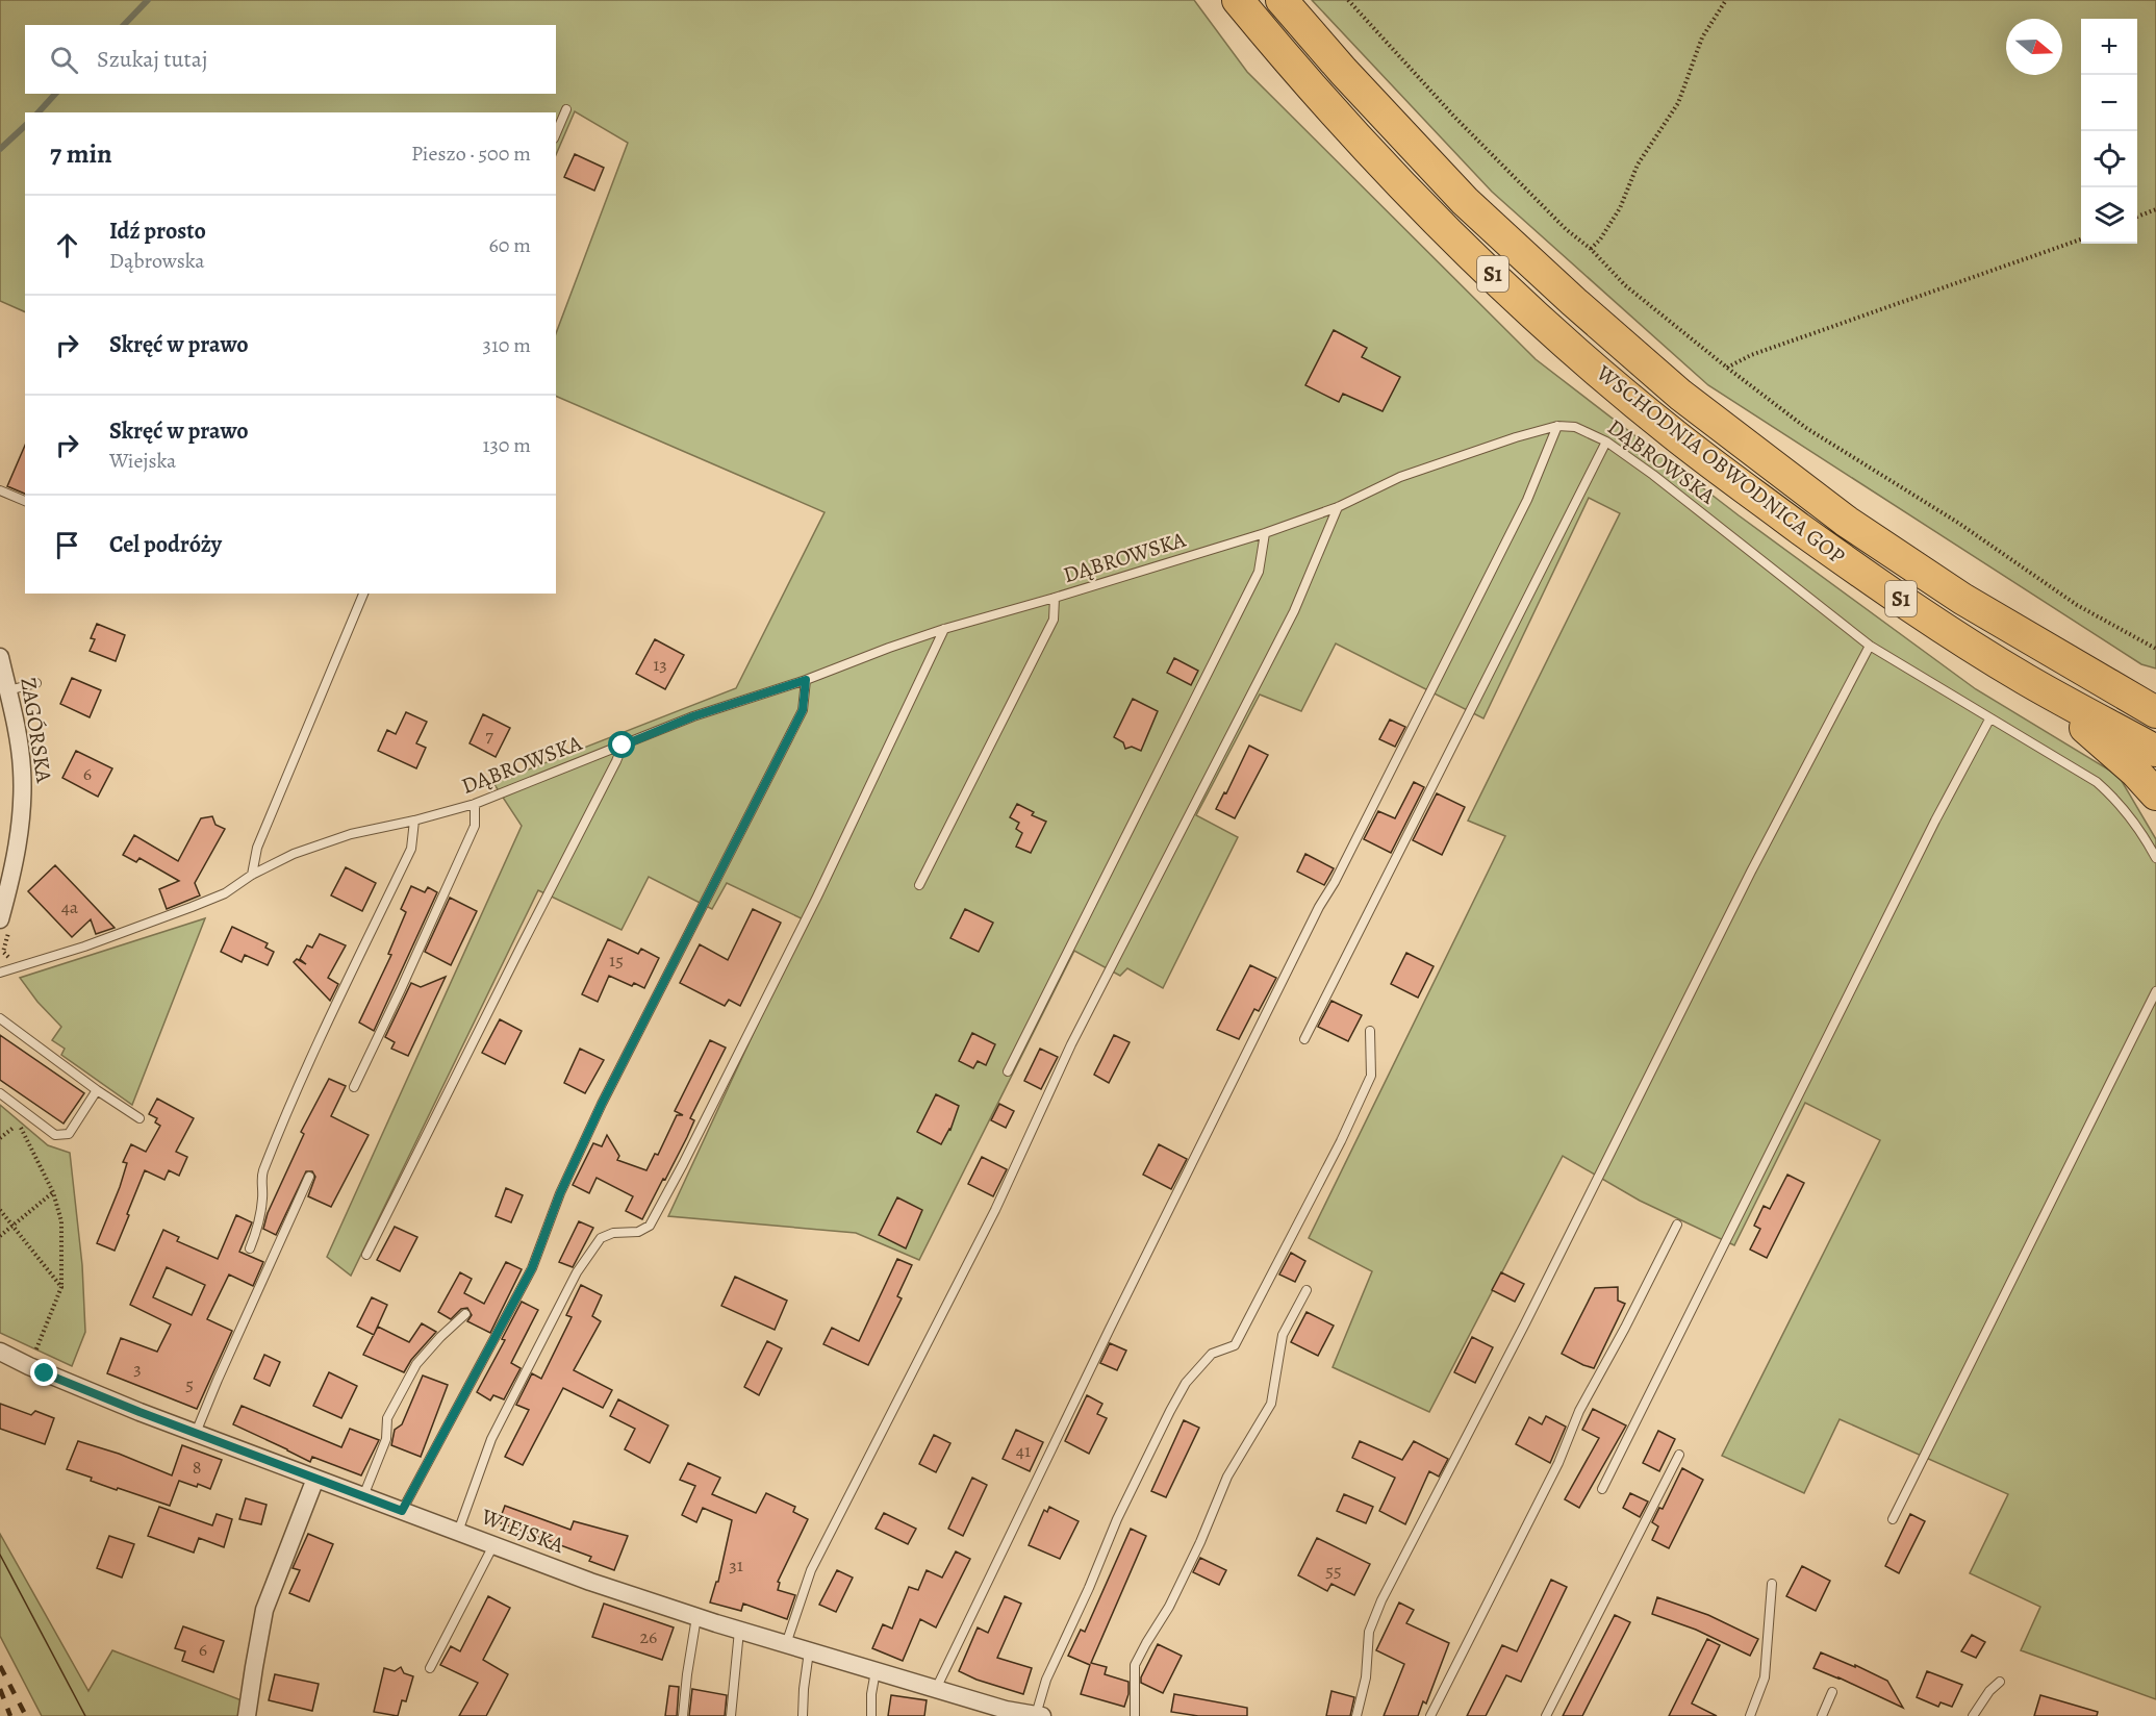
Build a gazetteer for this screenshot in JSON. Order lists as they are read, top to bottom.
{
  "streets": {
    "highway": ["S1", "WSCHODNIA OBWODNICA GOP"],
    "street": ["ZAGÓRSKA", "WIEJSKA"],
    "lane": ["DĄBROWSKA"]
  },
  "house_numbers": [
    "13",
    "7",
    "6",
    "4a",
    "15",
    "3",
    "5",
    "41",
    "8",
    "31",
    "55",
    "26",
    "6"
  ],
  "north": "right",
  "page": {
    "map_buttons": ["+", "−"],
    "search": "Szukaj tutaj",
    "heading": ["7 min", "Pieszo · 500 m"],
    "list": [
      ["Idź prosto", "Dąbrowska", "60 m"],
      ["Skręć w prawo", "310 m"],
      ["Skręć w prawo", "Wiejska", "130 m"],
      "Cel podróży"
    ]
  }
}
